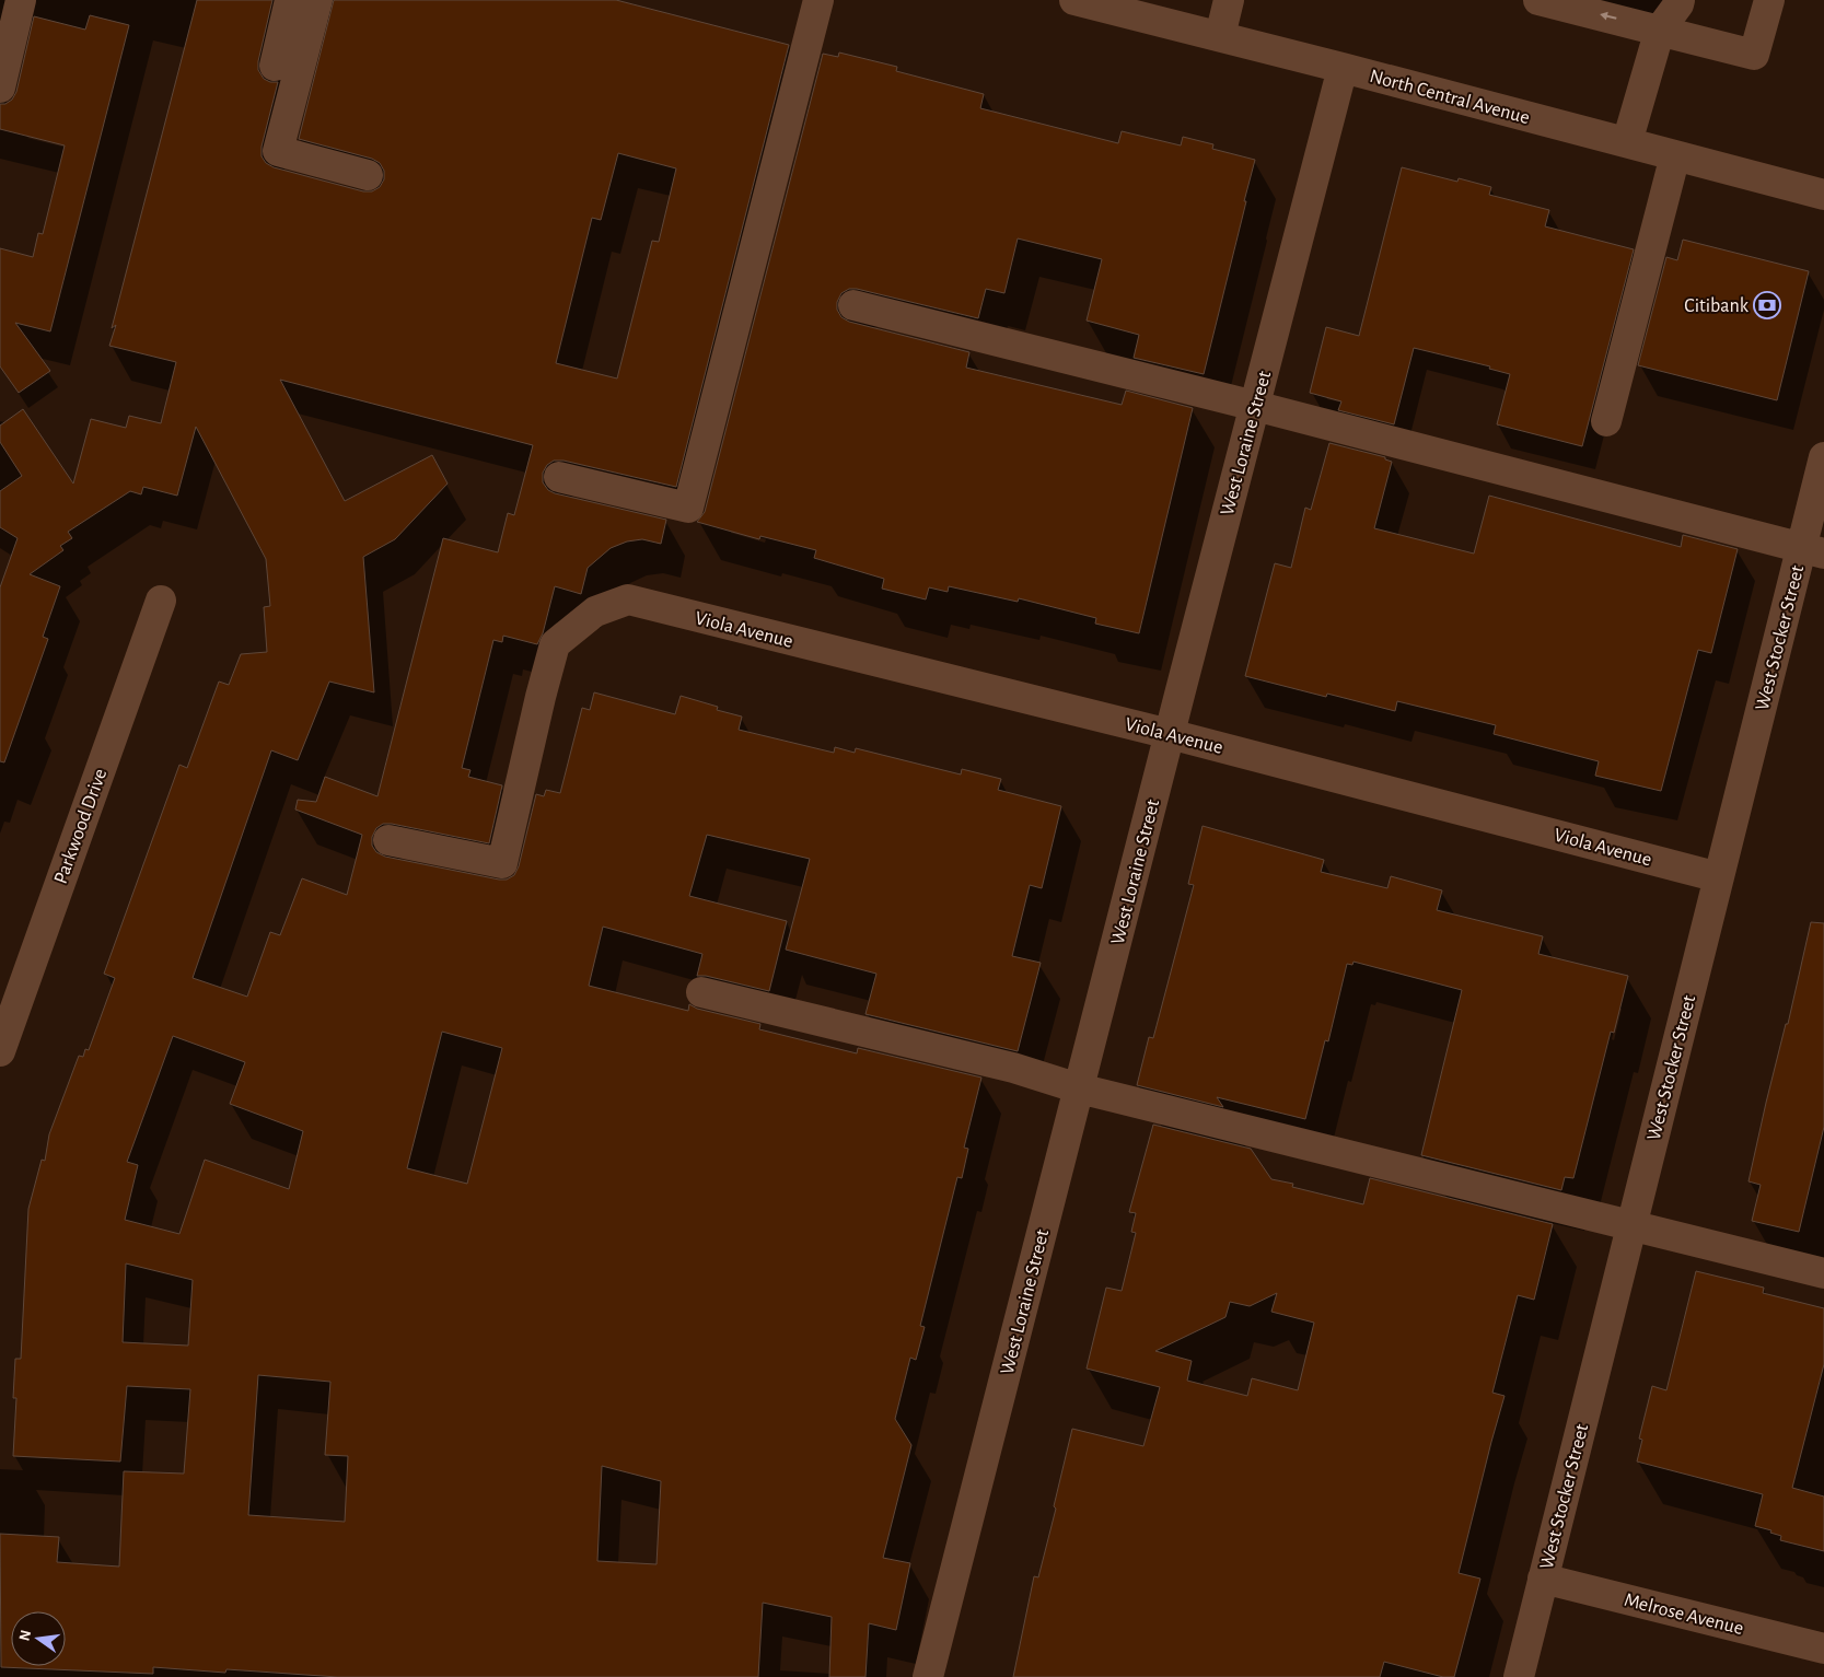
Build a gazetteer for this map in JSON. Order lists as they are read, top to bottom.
{
  "streets": {
    "street": [
      "North Central Avenue",
      "West Loraine Street",
      "Viola Avenue",
      "West Stocker Street",
      "Parkwood Drive",
      "Melrose Avenue"
    ]
  },
  "crossings": [
    ["North Central Avenue", "West Loraine Street"],
    ["West Loraine Street", "Viola Avenue"],
    ["Viola Avenue", "West Stocker Street"],
    ["West Stocker Street", "Melrose Avenue"]
  ],
  "places": {
    "bank": ["Citibank"]
  },
  "north": "left"
}
